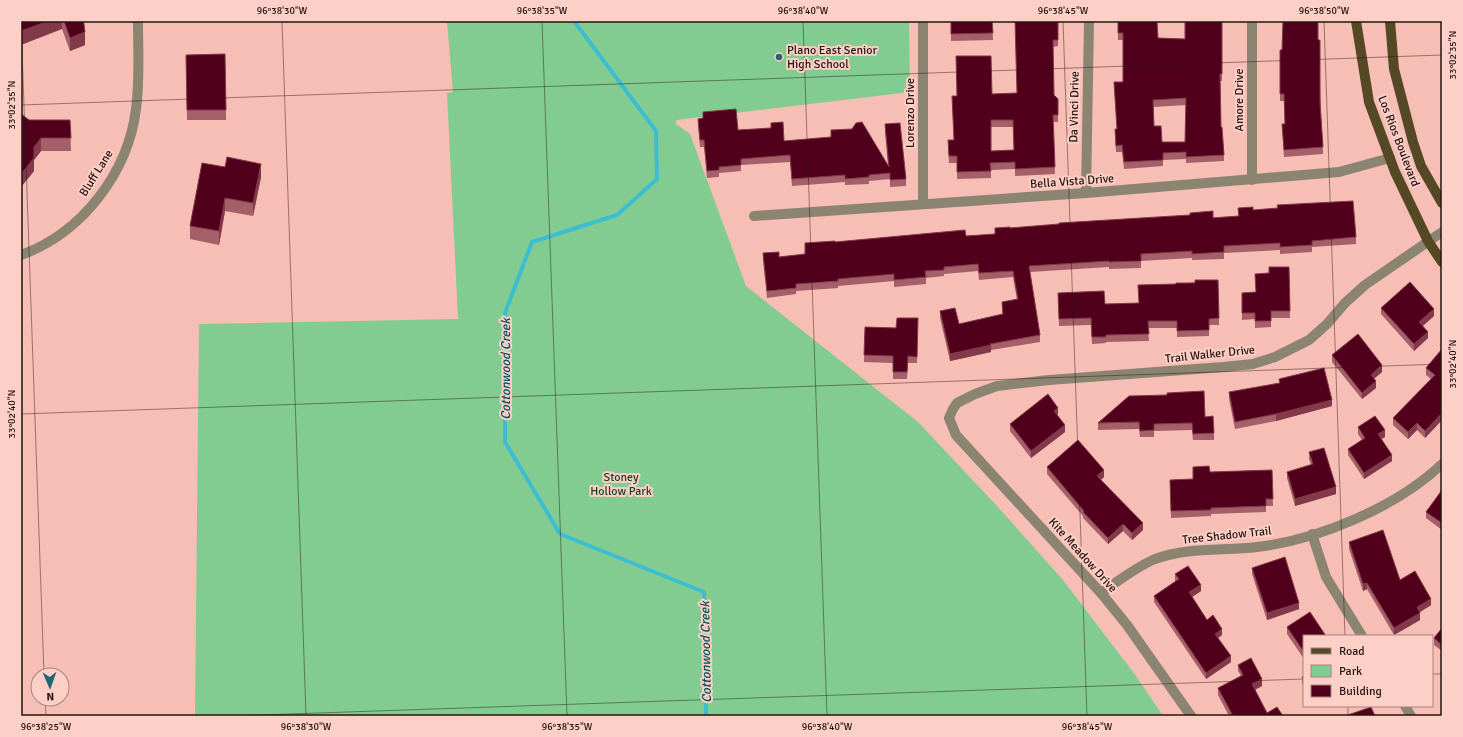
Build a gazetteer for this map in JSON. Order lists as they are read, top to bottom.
{
  "streets": {
    "main road": ["Los Rios Boulevard"],
    "street": [
      "Amore Drive",
      "Da Vinci Drive",
      "Lorenzo Drive",
      "Bluff Lane",
      "Bella Vista Drive",
      "Trail Walker Drive",
      "Tree Shadow Trail",
      "Kite Meadow Drive"
    ]
  },
  "crossings": [
    ["Amore Drive", "Bella Vista Drive"],
    ["Da Vinci Drive", "Bella Vista Drive"],
    ["Lorenzo Drive", "Bella Vista Drive"],
    ["Los Rios Boulevard", "Bella Vista Drive"],
    ["Los Rios Boulevard", "Trail Walker Drive"],
    ["Trail Walker Drive", "Kite Meadow Drive"],
    ["Tree Shadow Trail", "Kite Meadow Drive"]
  ],
  "water": ["Cottonwood Creek"],
  "parks": ["Stoney Hollow Park"],
  "places": ["Plano East Senior High School"],
  "legend": ["Road", "Park", "Building"],
  "north": "bottom",
  "coordinates": [
    "96°38'30\"W",
    "96°38'35\"W",
    "96°38'40\"W",
    "96°38'45\"W",
    "96°38'50\"W",
    "33°02'35\"N",
    "33°02'40\"N",
    "96°38'25\"W"
  ]
}
